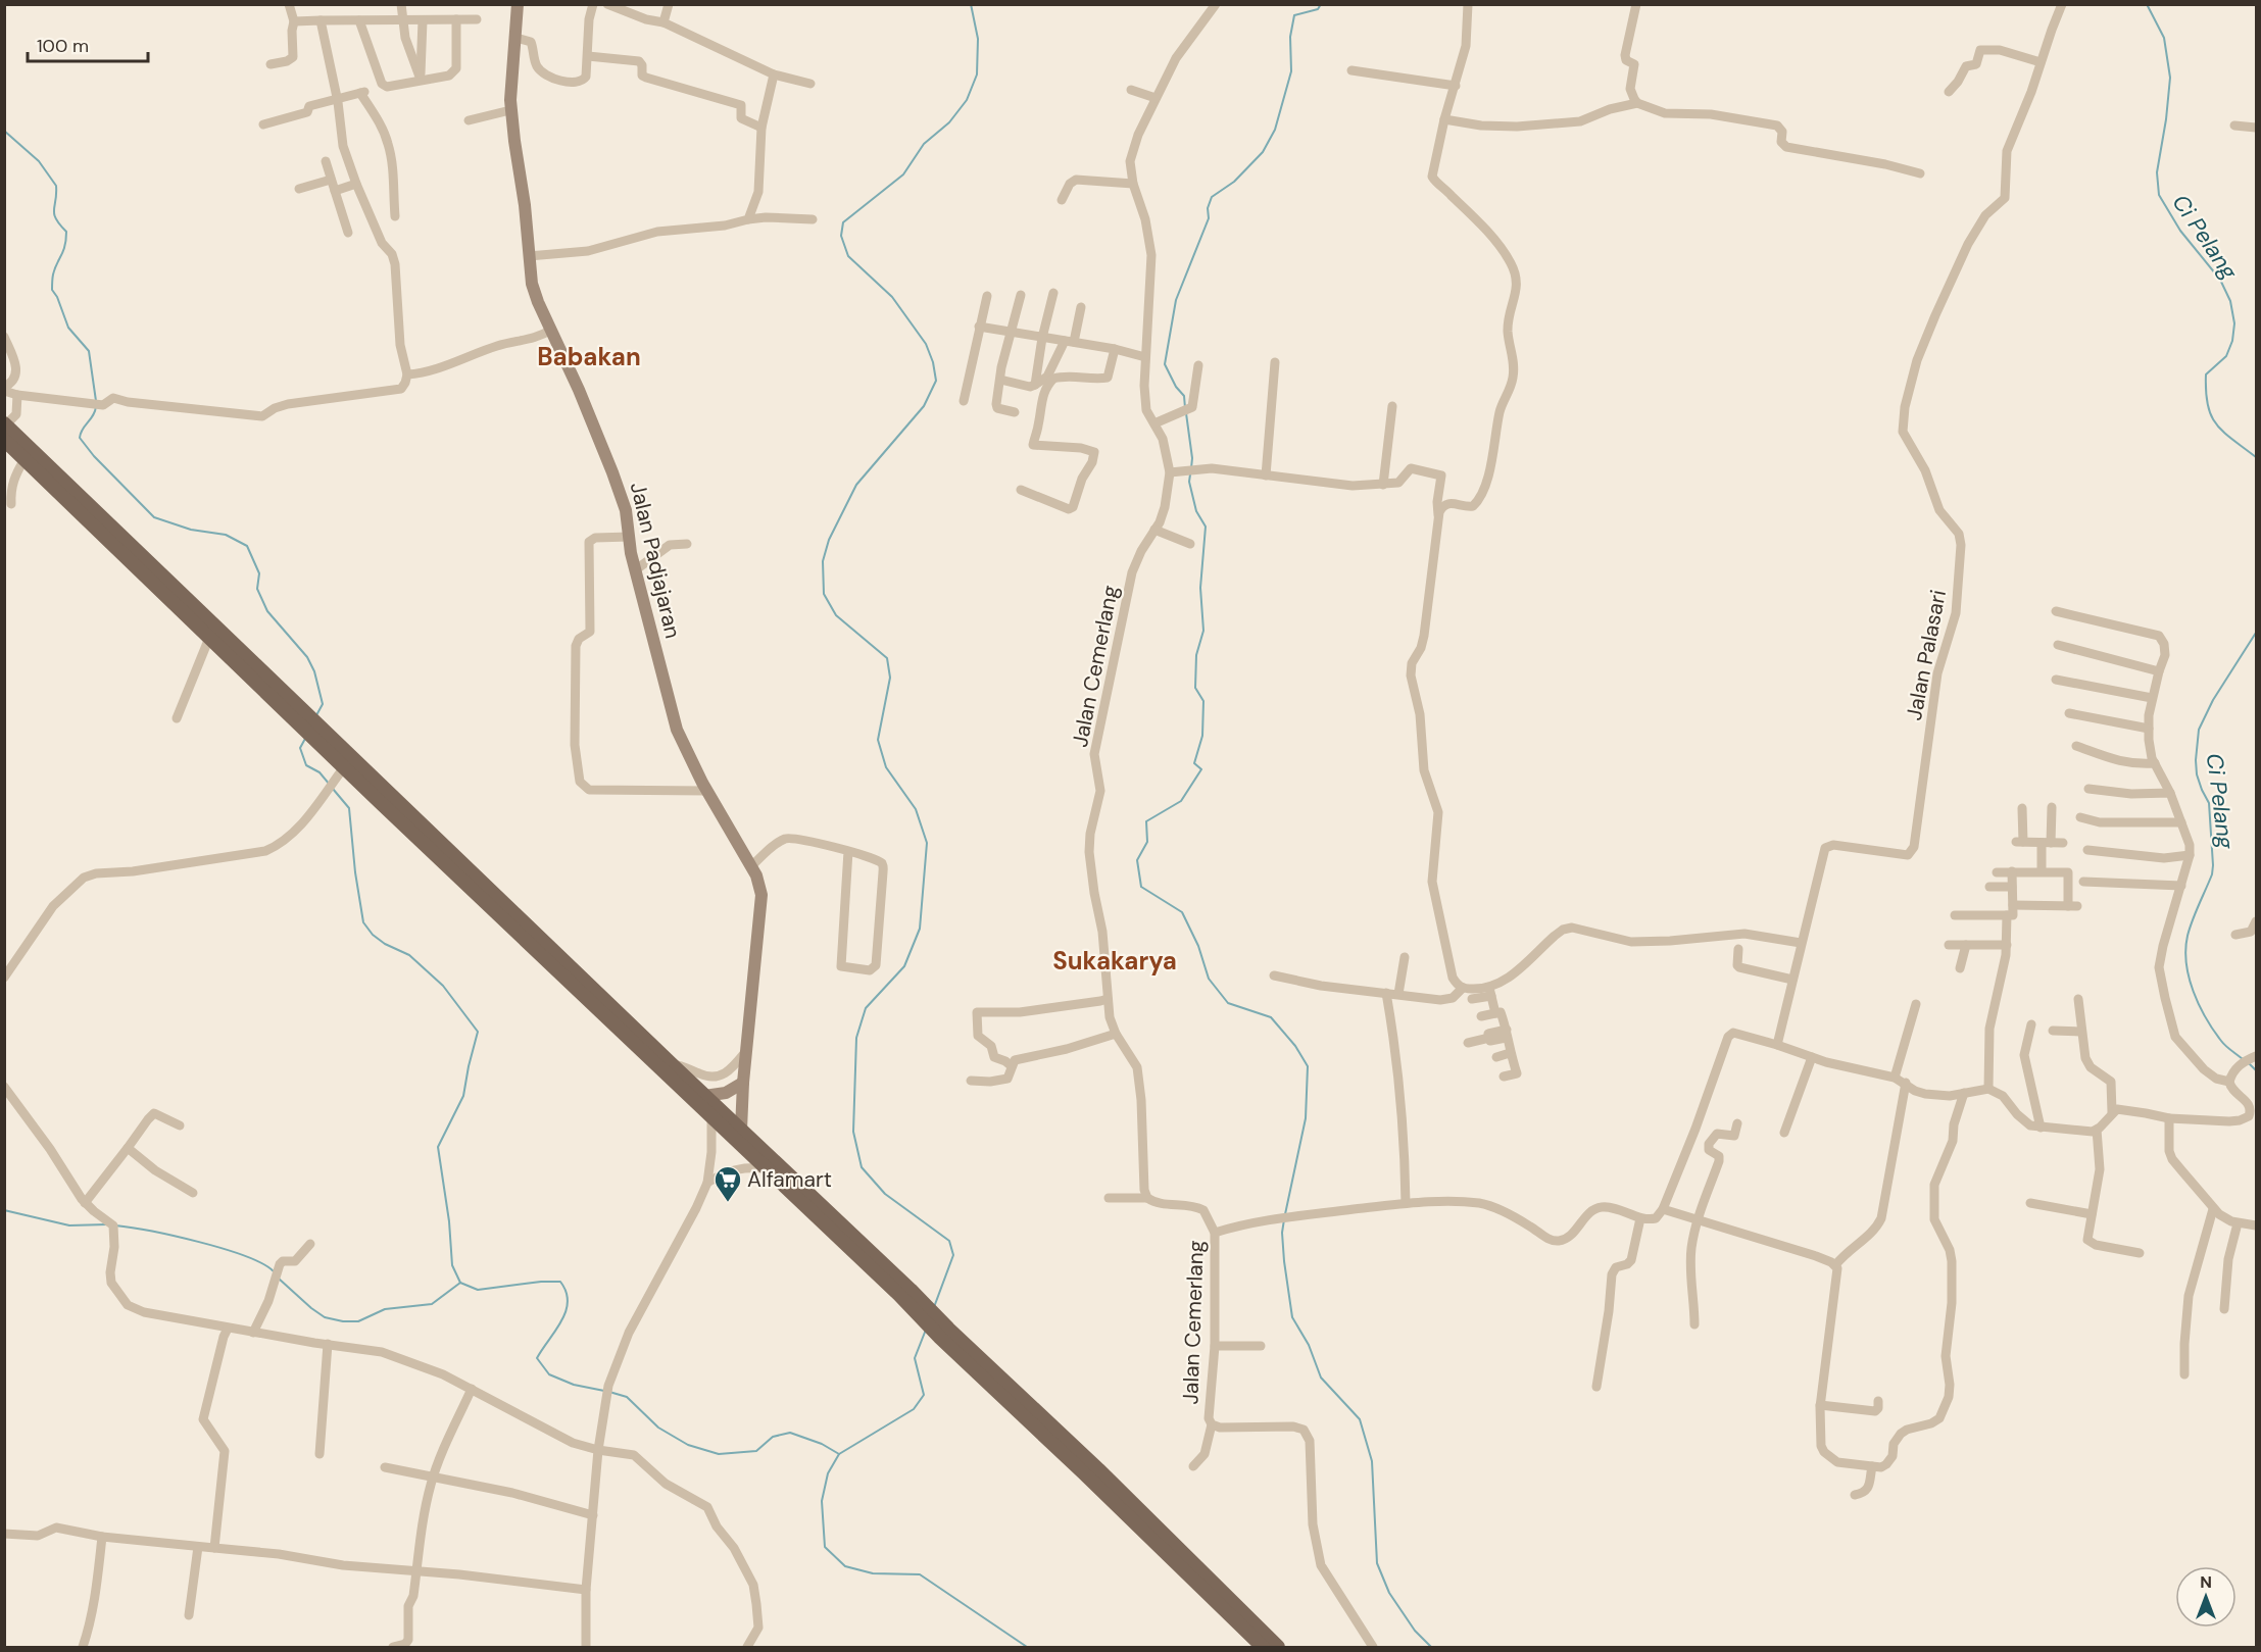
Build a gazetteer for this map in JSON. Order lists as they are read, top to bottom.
{
  "streets": {
    "street": ["Jalan Padjajaran", "Jalan Palasari", "Jalan Cemerlang"]
  },
  "districts": ["Babakan", "Sukakarya"],
  "water": ["Ci Pelang"],
  "places": {
    "supermarket": ["Alfamart"]
  },
  "scale_bar": "100 m",
  "north": "top"
}
